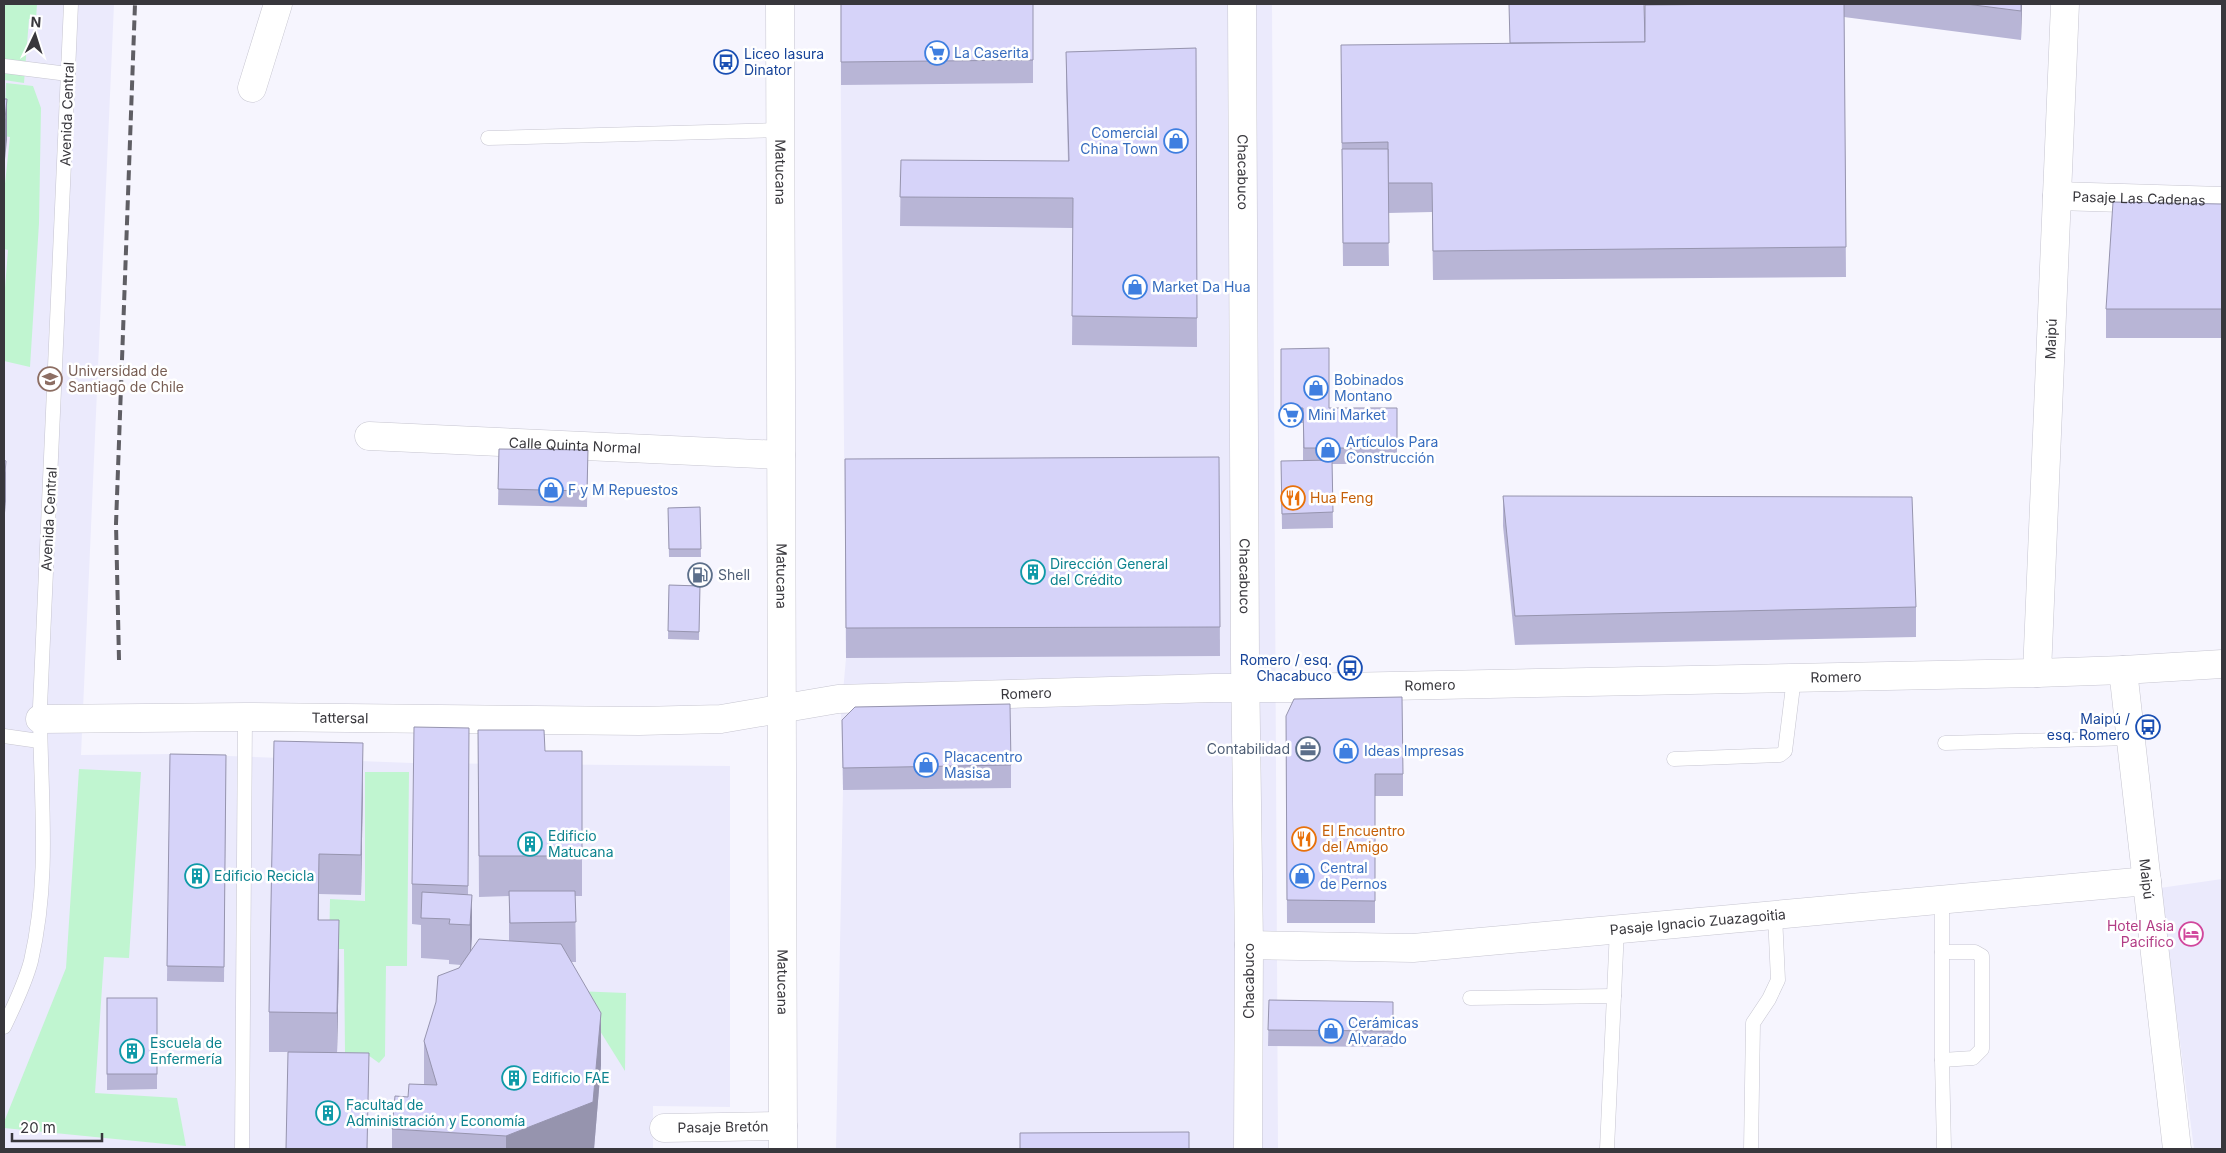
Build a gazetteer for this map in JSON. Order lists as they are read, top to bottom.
{
  "streets": {
    "street": [
      "Matucana",
      "Chacabuco",
      "Pasaje Las Cadenas",
      "Maipú",
      "Calle Quinta Normal",
      "Romero",
      "Tattersal",
      "Pasaje Ignacio Zuazagoitia",
      "Pasaje Bretón"
    ],
    "lane": ["Avenida Central"]
  },
  "crossings": [
    ["Avenida Central", "Tattersal"],
    ["Matucana", "Calle Quinta Normal"],
    ["Matucana", "Romero"],
    ["Matucana", "Pasaje Bretón"],
    ["Chacabuco", "Romero"],
    ["Chacabuco", "Pasaje Ignacio Zuazagoitia"],
    ["Pasaje Las Cadenas", "Maipú"],
    ["Maipú", "Romero"],
    ["Maipú", "Pasaje Ignacio Zuazagoitia"],
    ["Romero", "Tattersal"]
  ],
  "places": {
    "supermarket": ["La Caserita", "Mini Market"],
    "bus stop": ["Liceo Iasura Dinator", "Romero / esq. Chacabuco", "Maipú / esq. Romero"],
    "shop": [
      "Comercial China Town",
      "Market Da Hua",
      "Bobinados Montano",
      "Artículos Para Construcción",
      "F y M Repuestos",
      "Ideas Impresas",
      "Placacentro Masisa",
      "Central de Pernos",
      "Cerámicas Alvarado"
    ],
    "school or university": ["Universidad de Santiago de Chile"],
    "restaurant": ["Hua Feng", "El Encuentro del Amigo"],
    "building": [
      "Dirección General del Crédito",
      "Edificio Matucana",
      "Edificio Recicla",
      "Escuela de Enfermería",
      "Edificio FAE",
      "Facultad de Administración y Economía"
    ],
    "fuel station": ["Shell"],
    "office": ["Contabilidad"],
    "hotel": ["Hotel Asia Pacifico"]
  },
  "scale_bar": "20 m",
  "north": "top"
}
